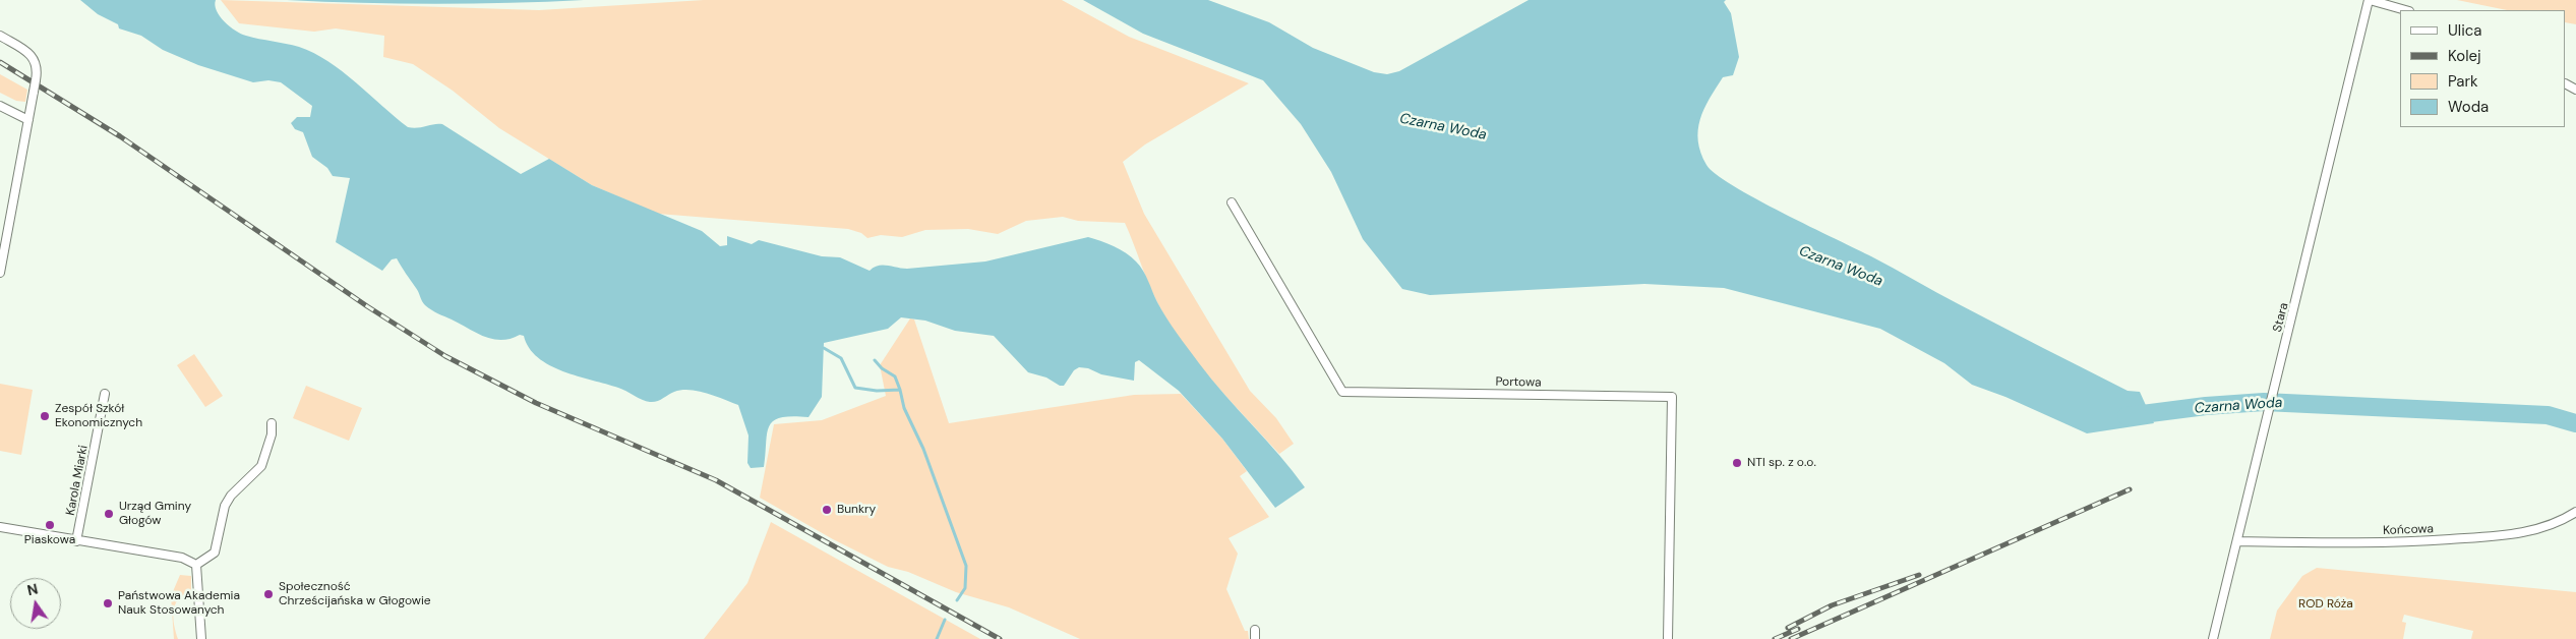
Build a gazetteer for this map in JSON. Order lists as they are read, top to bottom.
{
  "streets": {
    "street": [
      "Stara",
      "Portowa",
      "Karola Miarki",
      "Końcowa"
    ]
  },
  "crossings": [
    ["Stara", "Końcowa"]
  ],
  "water": ["Czarna Woda"],
  "parks": ["ROD Róża"],
  "places": [
    "Zespół Szkół Ekonomicznych",
    "NTI sp. z o.o.",
    "Bunkry",
    "Urząd Gminy Głogów",
    "Piaskowa",
    "Społeczność Chrześcijańska w Głogowie",
    "Państwowa Akademia Nauk Stosowanych"
  ],
  "legend": [
    "Ulica",
    "Kolej",
    "Park",
    "Woda"
  ],
  "north": "top"
}
